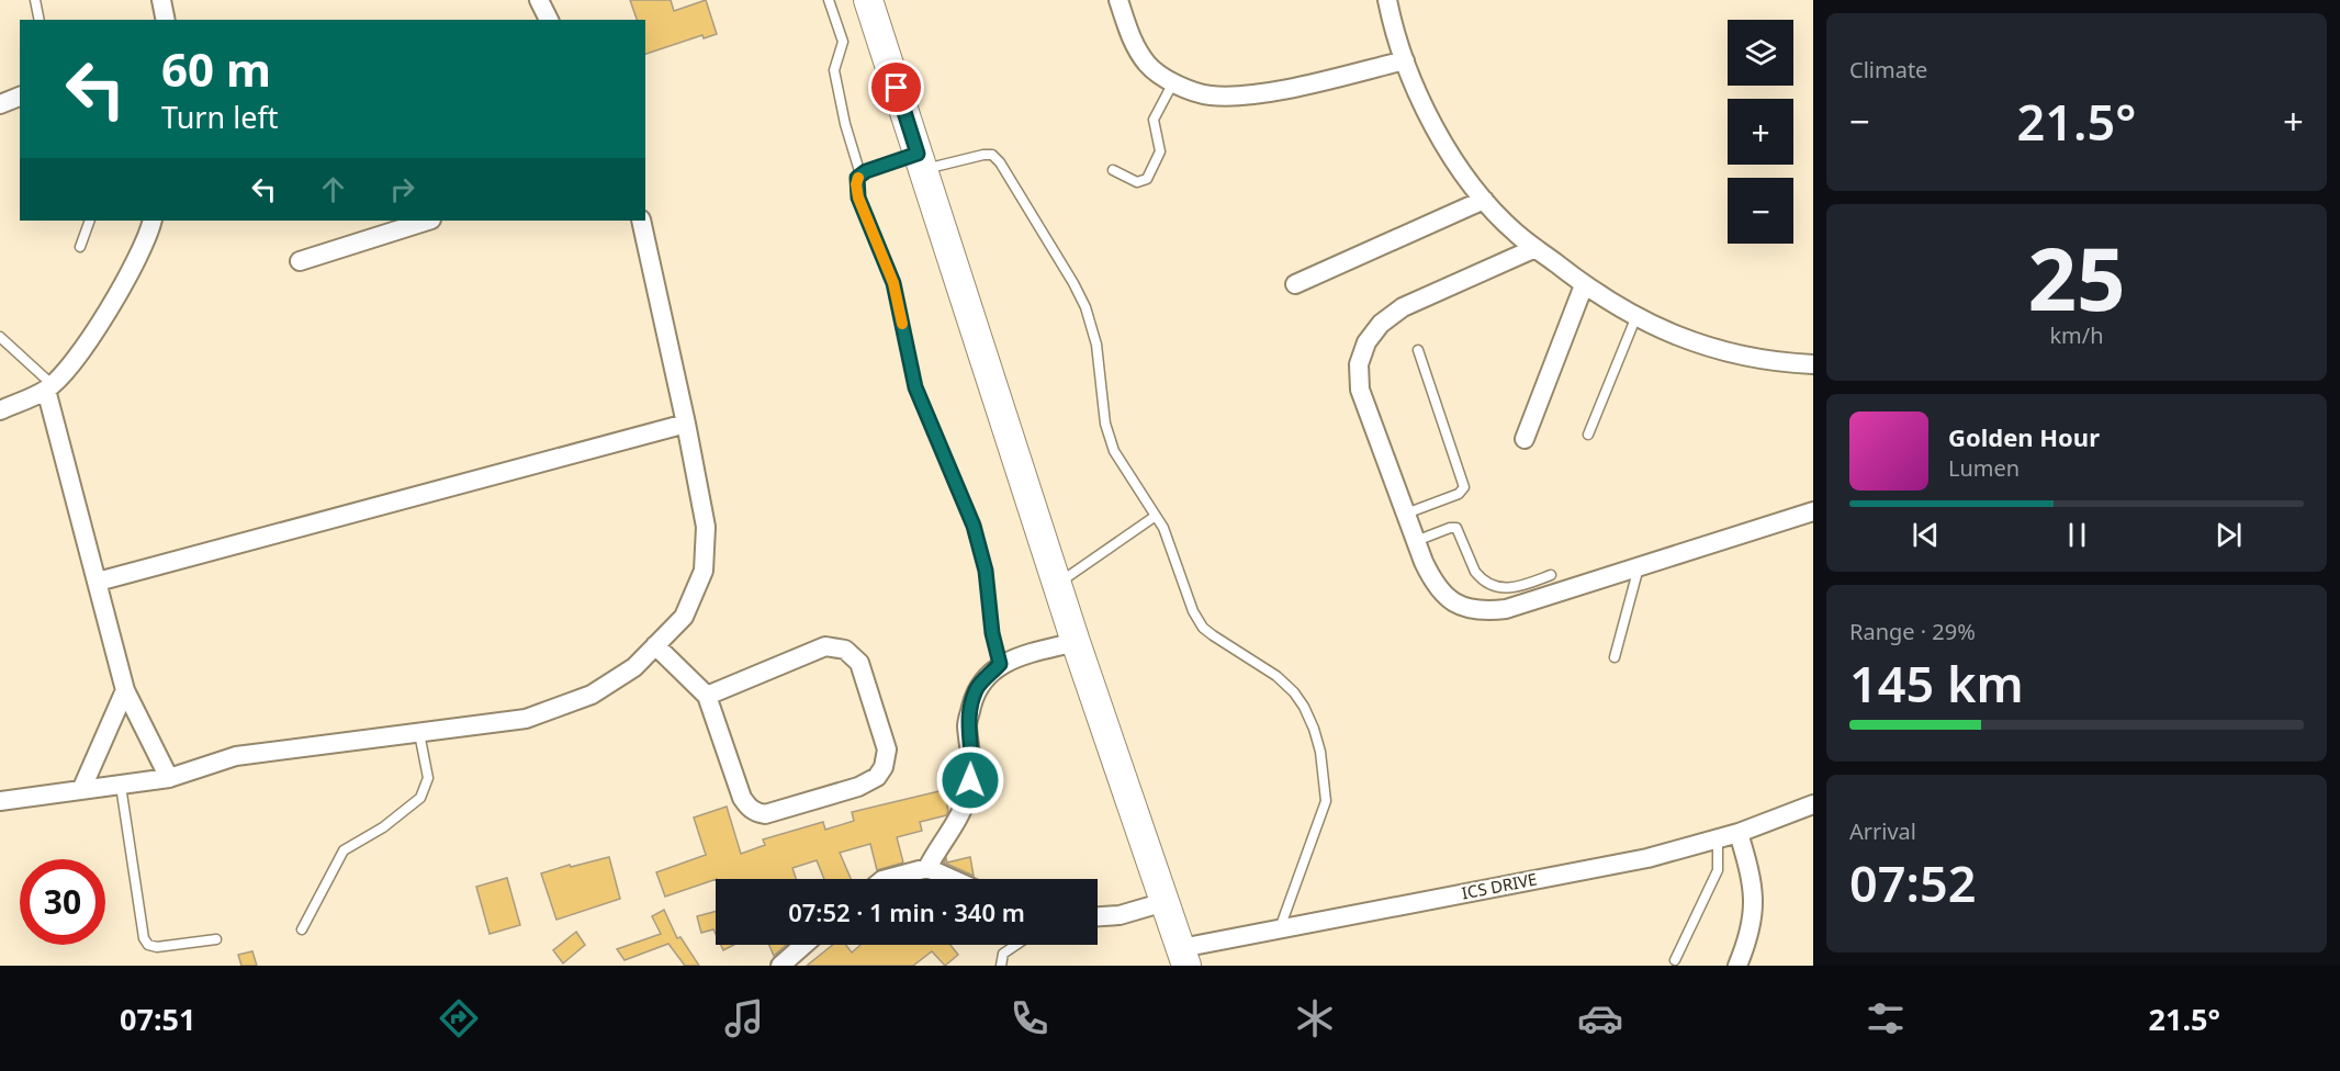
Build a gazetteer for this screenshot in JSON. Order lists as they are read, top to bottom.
{
  "streets": {
    "street": ["ICS DRIVE"]
  },
  "page": {
    "tile": [
      "Climate",
      ["25", "km/h"],
      ["Range · 29%", "145 km"],
      ["Arrival", "07:52"]
    ],
    "map_buttons": ["+", "−"],
    "turn": ["60 m", "Turn left"],
    "heat": ["−", "21.5°", "+"],
    "song": ["Golden Hour", "Lumen"],
    "limit": "30",
    "trip": "07:52 · 1 min · 340 m",
    "tabs": ["07:51", "21.5°"]
  }
}
